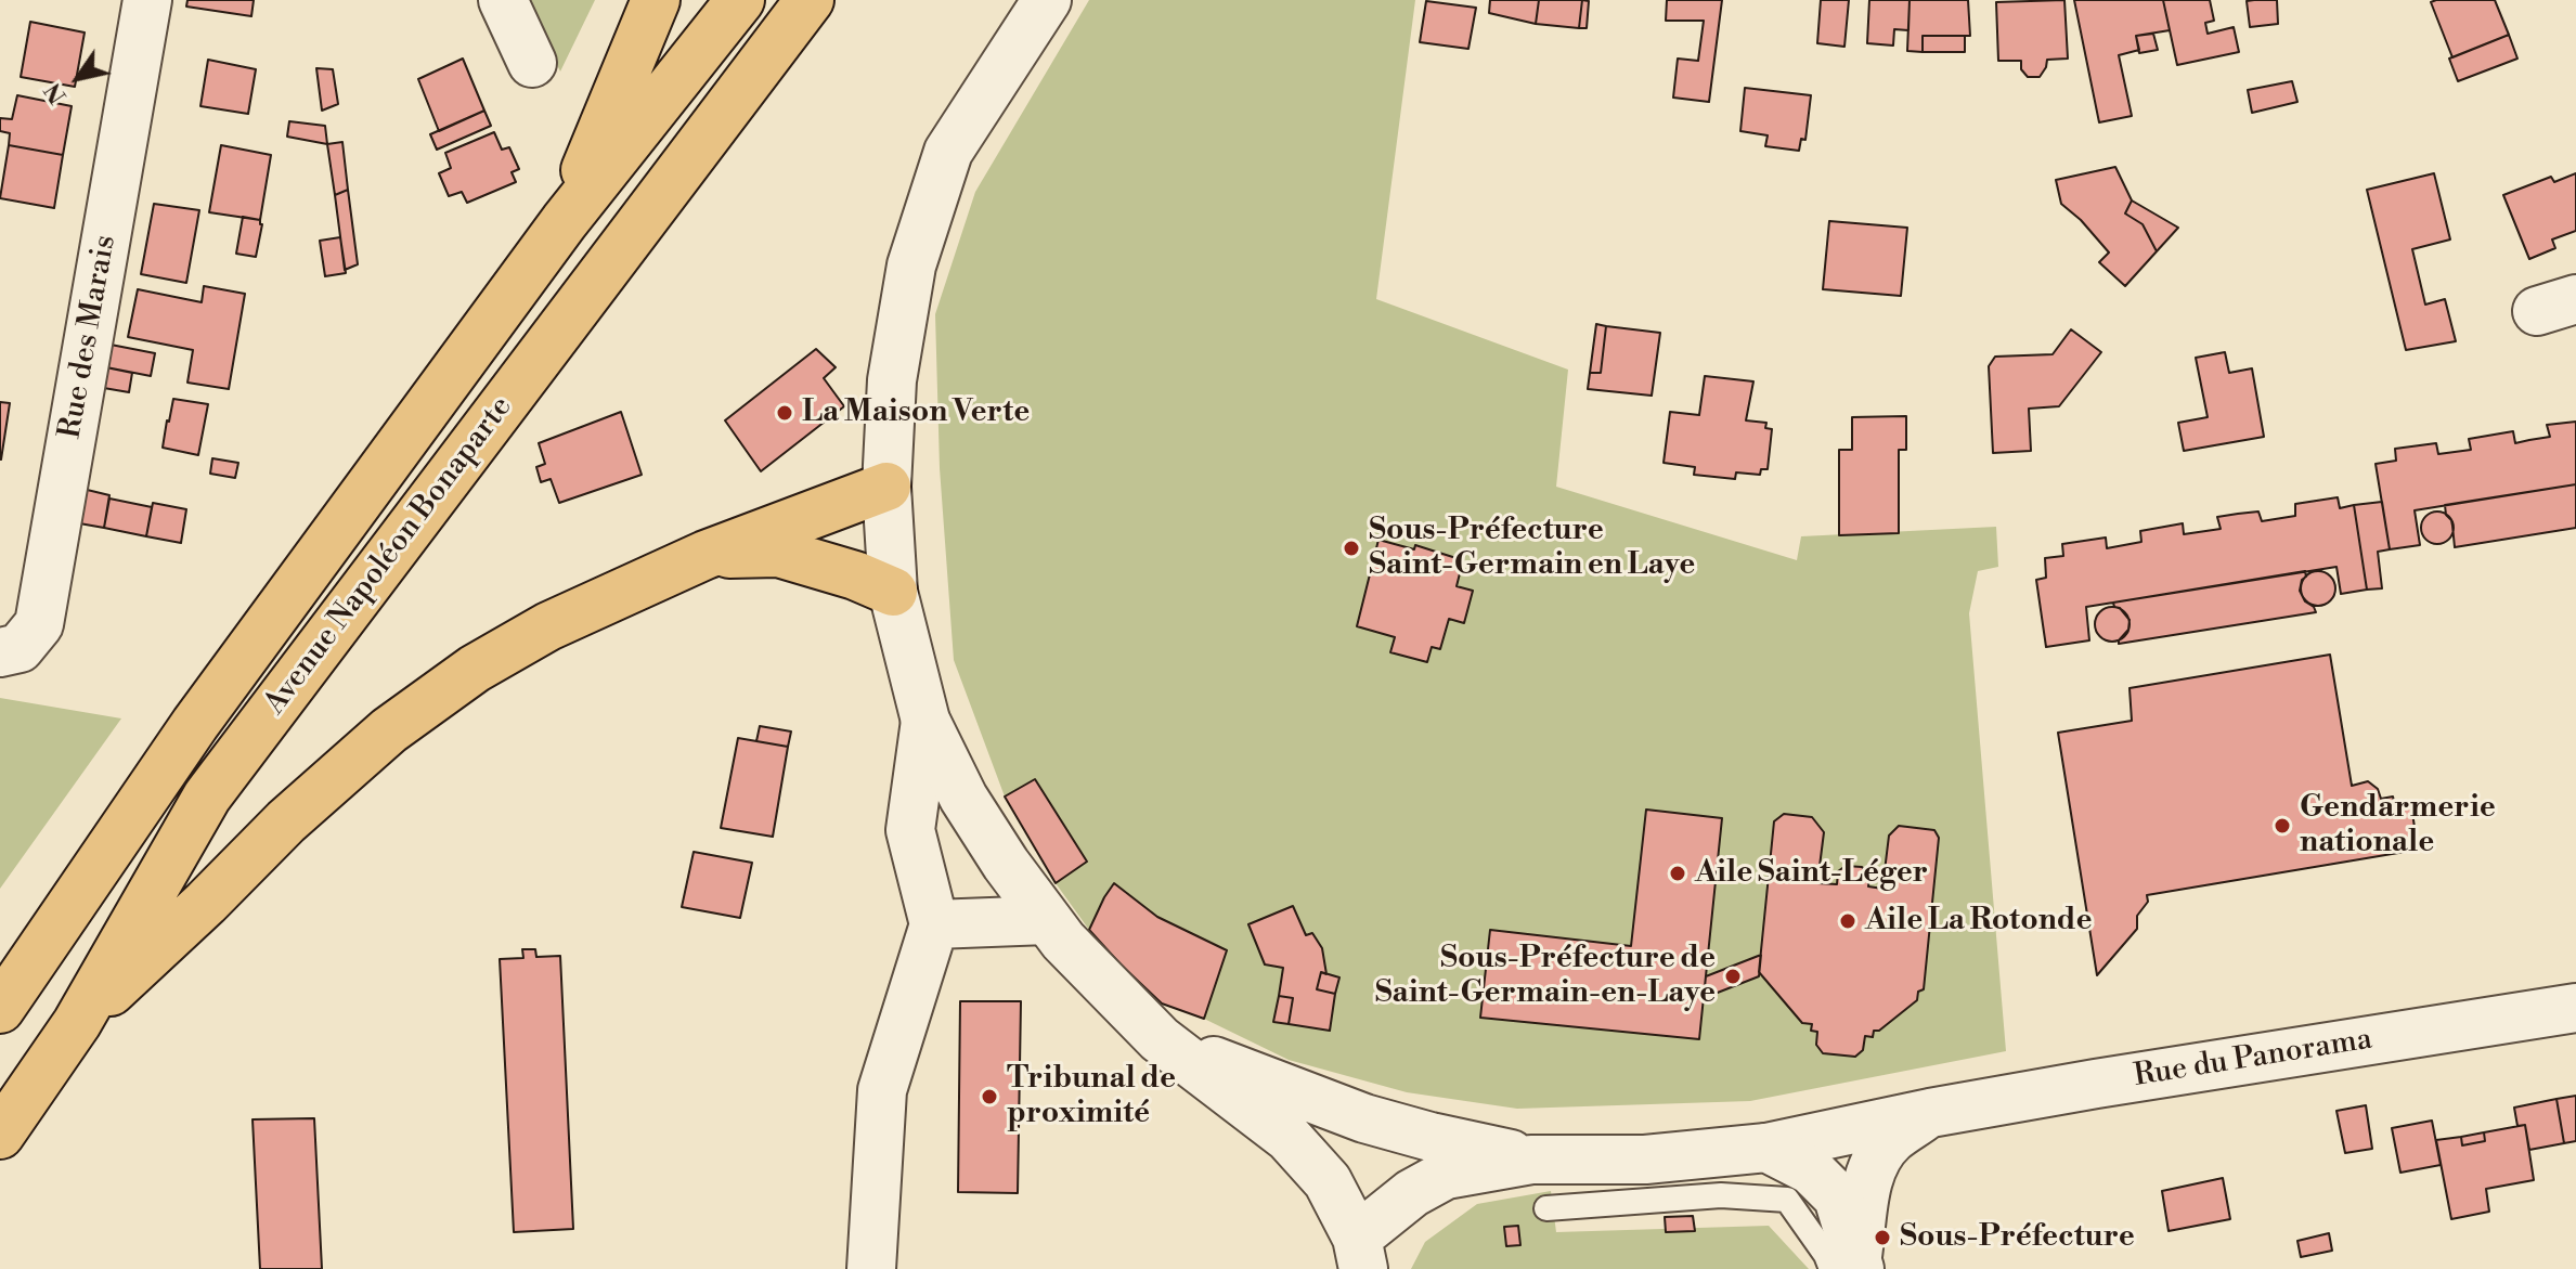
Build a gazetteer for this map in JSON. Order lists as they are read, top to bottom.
{
  "streets": {
    "main road": ["Avenue Napoléon Bonaparte"],
    "street": ["Rue des Marais", "Rue du Panorama"]
  },
  "places": [
    "La Maison Verte",
    "Sous-Préfecture Saint-Germain en Laye",
    "Gendarmerie nationale",
    "Aile Saint-Léger",
    "Aile La Rotonde",
    "Sous-Préfecture de Saint-Germain-en-Laye",
    "Tribunal de proximité",
    "Sous-Préfecture"
  ],
  "north": "bottom left"
}
